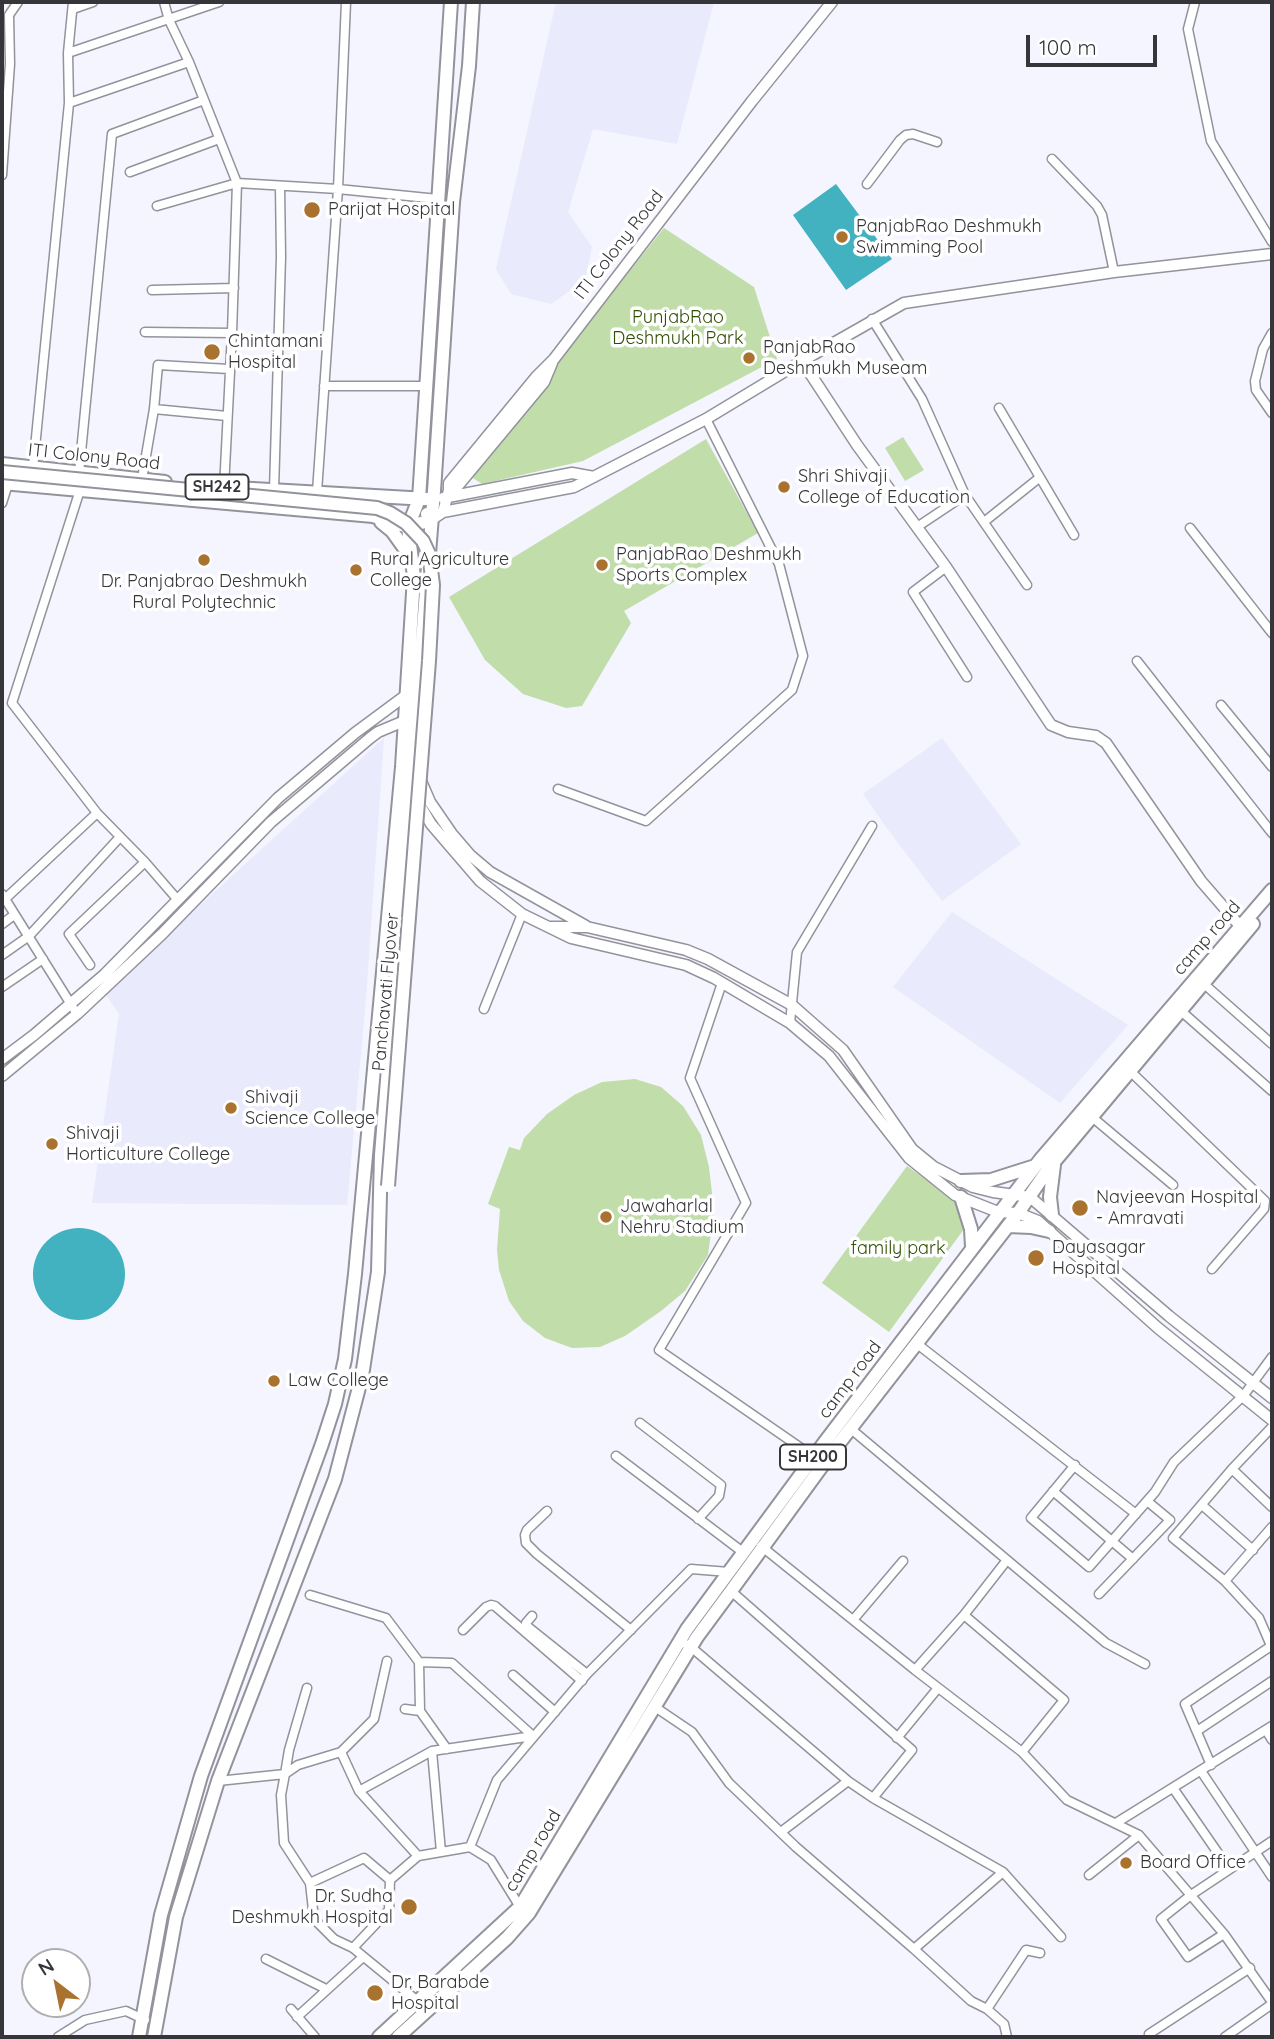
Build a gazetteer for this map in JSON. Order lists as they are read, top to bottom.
{
  "streets": {
    "main road": [
      "ITI Colony Road",
      "SH242",
      "camp road",
      "Panchavati Flyover",
      "SH200"
    ]
  },
  "crossings": [
    ["SH242", "Panchavati Flyover"]
  ],
  "parks": ["PunjabRao Deshmukh Park", "family park"],
  "places": [
    "Parijat Hospital",
    "PanjabRao Deshmukh Swimming Pool",
    "Chintamani Hospital",
    "PanjabRao Deshmukh Museam",
    "Shri Shivaji College of Education",
    "Dr. Panjabrao Deshmukh Rural Polytechnic",
    "PanjabRao Deshmukh Sports Complex",
    "Rural Agriculture College",
    "Shivaji Science College",
    "Shivaji Horticulture College",
    "Navjeevan Hospital - Amravati",
    "Jawaharlal Nehru Stadium",
    "Dayasagar Hospital",
    "Law College",
    "Board Office",
    "Dr. Sudha Deshmukh Hospital",
    "Dr. Barabde Hospital"
  ],
  "scale_bar": "100 m",
  "north": "top left"
}
